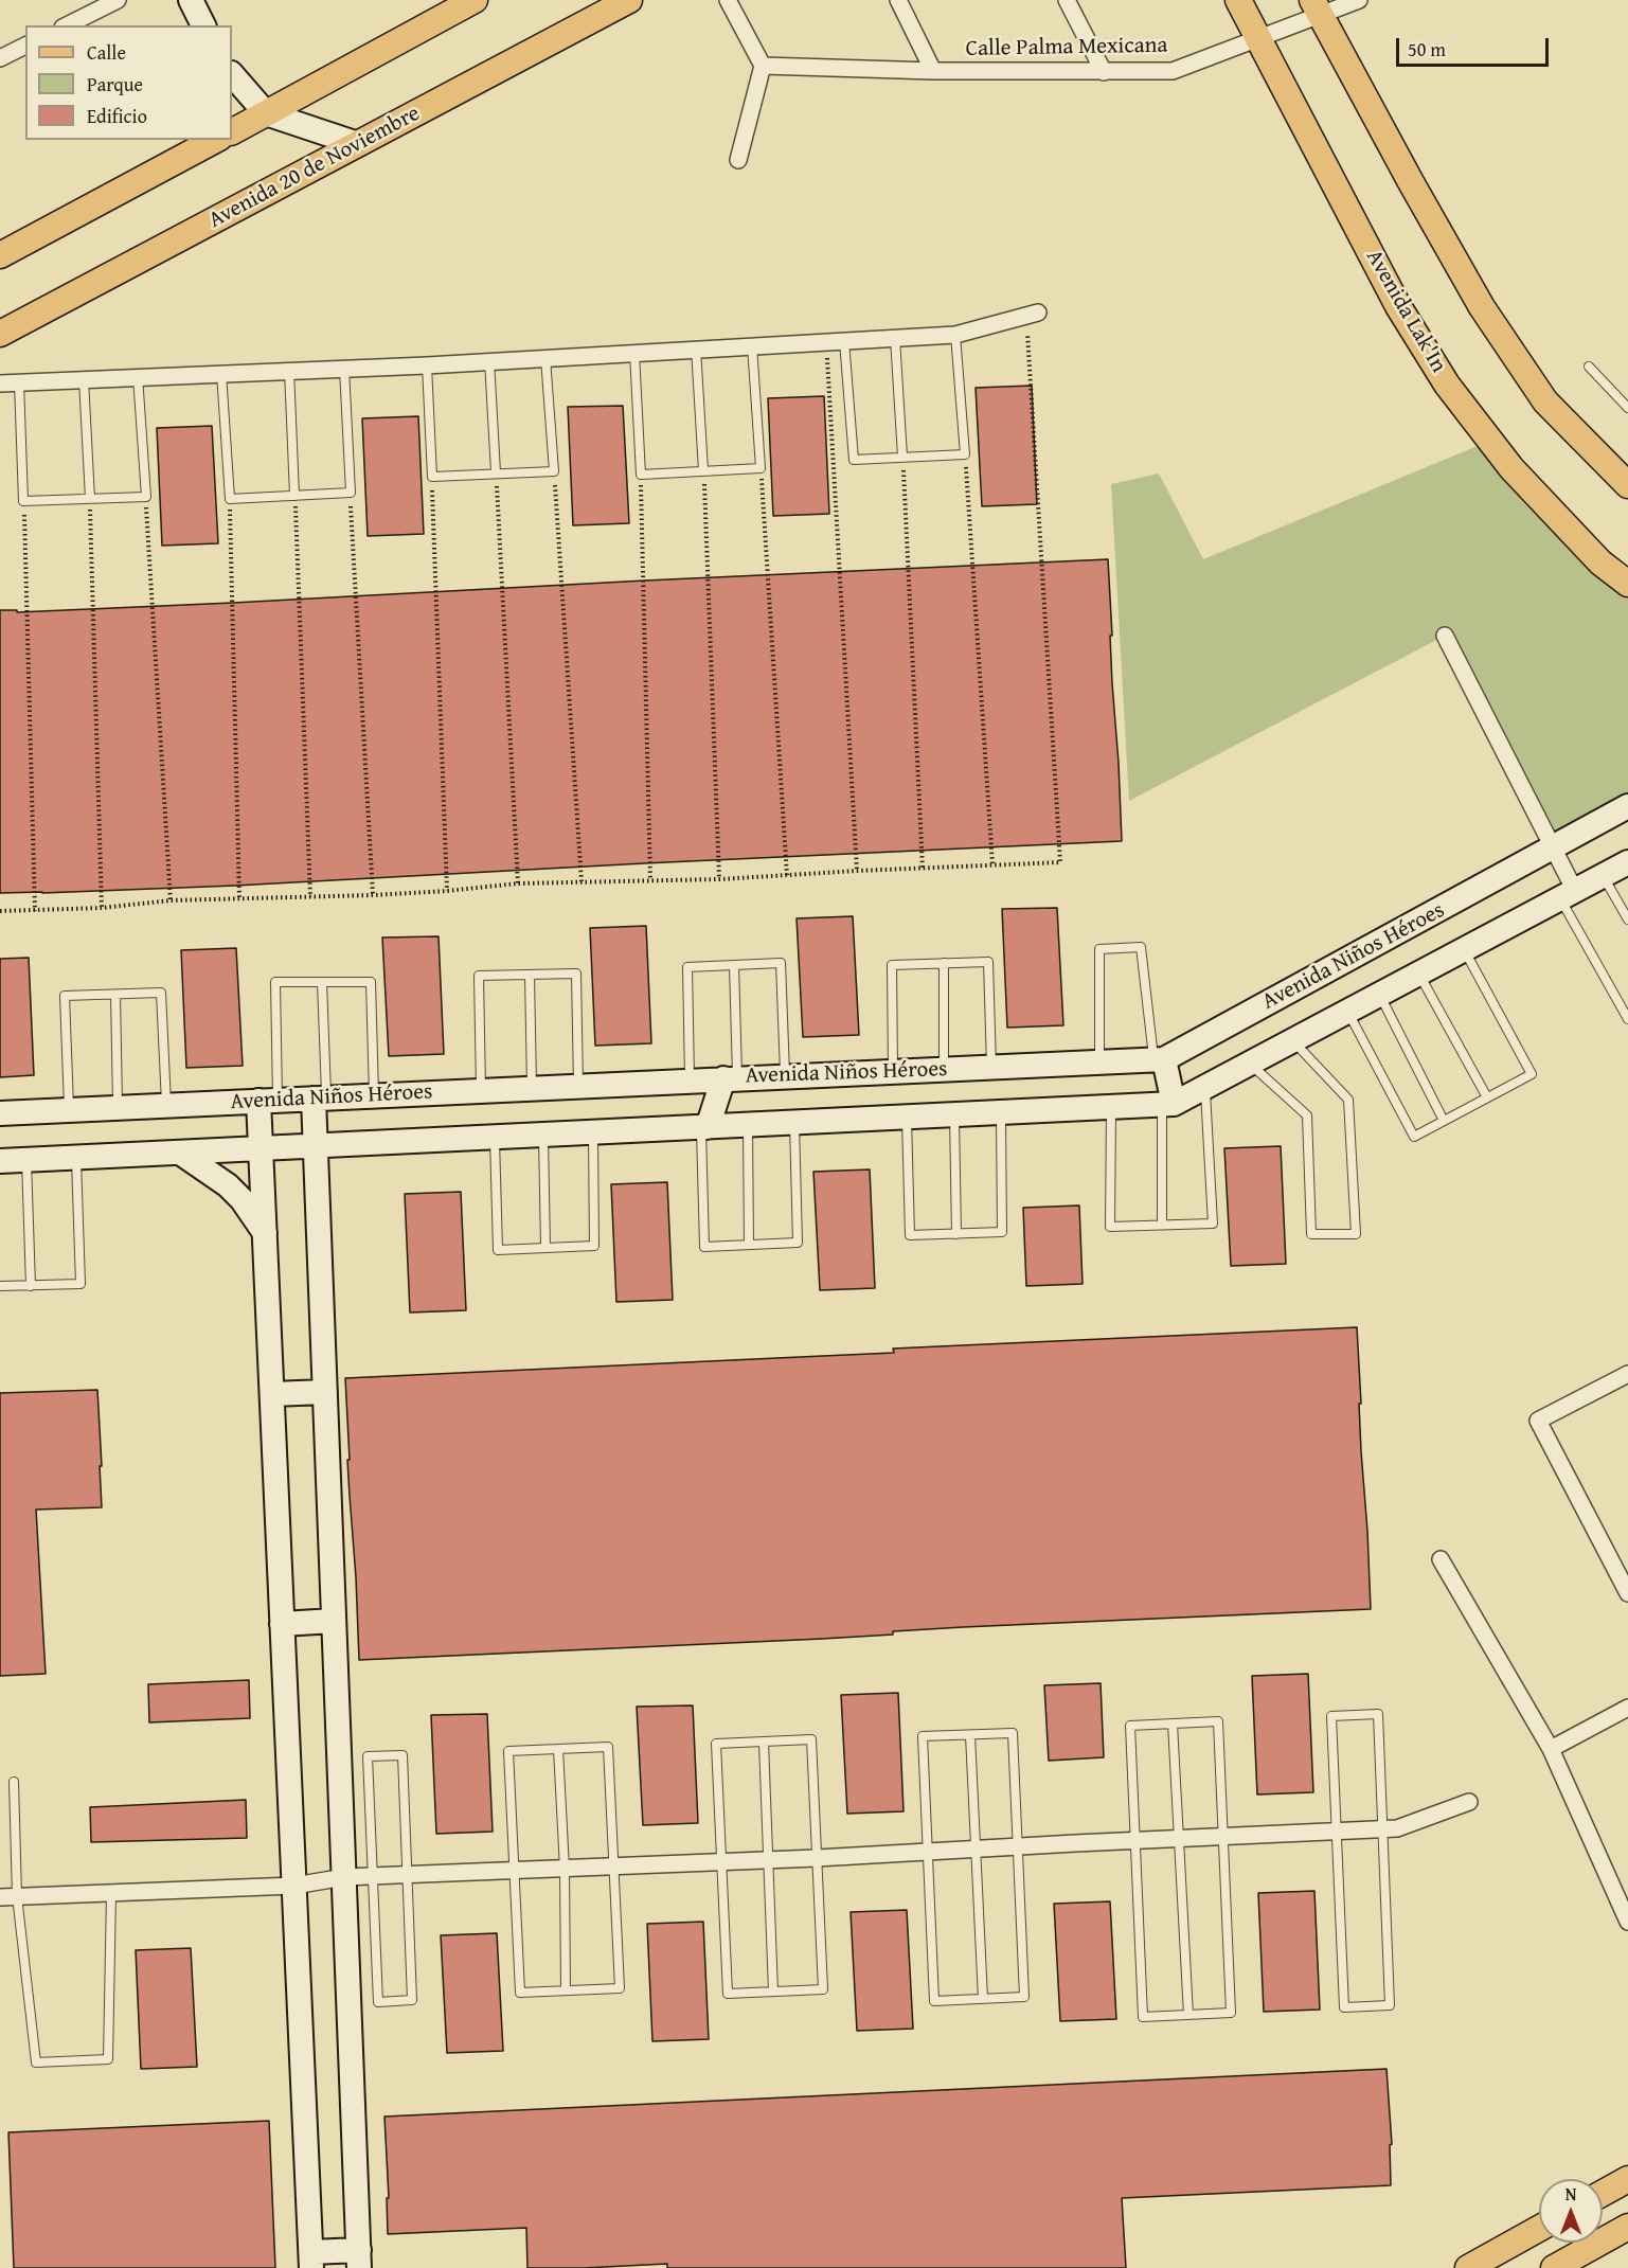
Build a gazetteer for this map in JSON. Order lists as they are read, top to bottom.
{
  "streets": {
    "main road": ["Avenida 20 de Noviembre", "Avenida Lak'In", "Avenida Niños Héroes"],
    "street": ["Calle Palma Mexicana"]
  },
  "crossings": [
    ["Calle Palma Mexicana", "Avenida Lak'In"]
  ],
  "legend": ["Calle", "Parque", "Edificio"],
  "scale_bar": "50 m",
  "north": "top"
}
